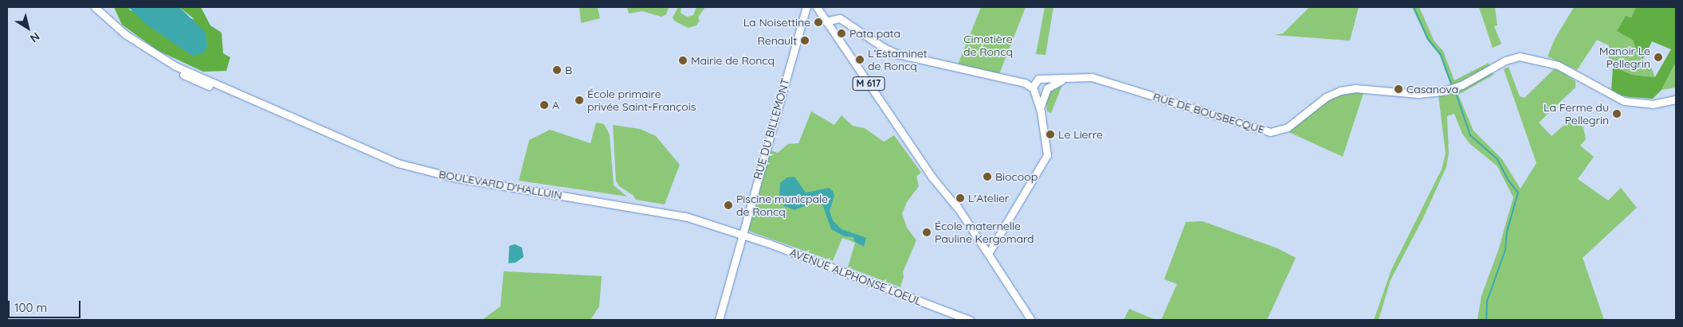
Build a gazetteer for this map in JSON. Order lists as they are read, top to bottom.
{
  "streets": {
    "street": [
      "M 617",
      "RUE DE BOUSBECQUE",
      "RUE DU BILLEMONT",
      "BOULEVARD D'HALLUIN",
      "AVENUE ALPHONSE LOEUL"
    ]
  },
  "crossings": [
    ["RUE DU BILLEMONT", "BOULEVARD D'HALLUIN"],
    ["RUE DU BILLEMONT", "AVENUE ALPHONSE LOEUL"],
    ["BOULEVARD D'HALLUIN", "AVENUE ALPHONSE LOEUL"]
  ],
  "parks": ["Cimetière de Roncq"],
  "places": [
    "La Noisettine",
    "Pata pata",
    "Renault",
    "Manoir Le Pellegrin",
    "L’Estaminet de Roncq",
    "Mairie de Roncq",
    "B",
    "Casanova",
    "École primaire privée Saint-François",
    "A",
    "La Ferme du Pellegrin",
    "Le Lierre",
    "Biocoop",
    "L'Atelier",
    "Piscine municpale de Roncq",
    "École maternelle Pauline Kergomard"
  ],
  "scale_bar": "100 m",
  "north": "bottom right"
}
